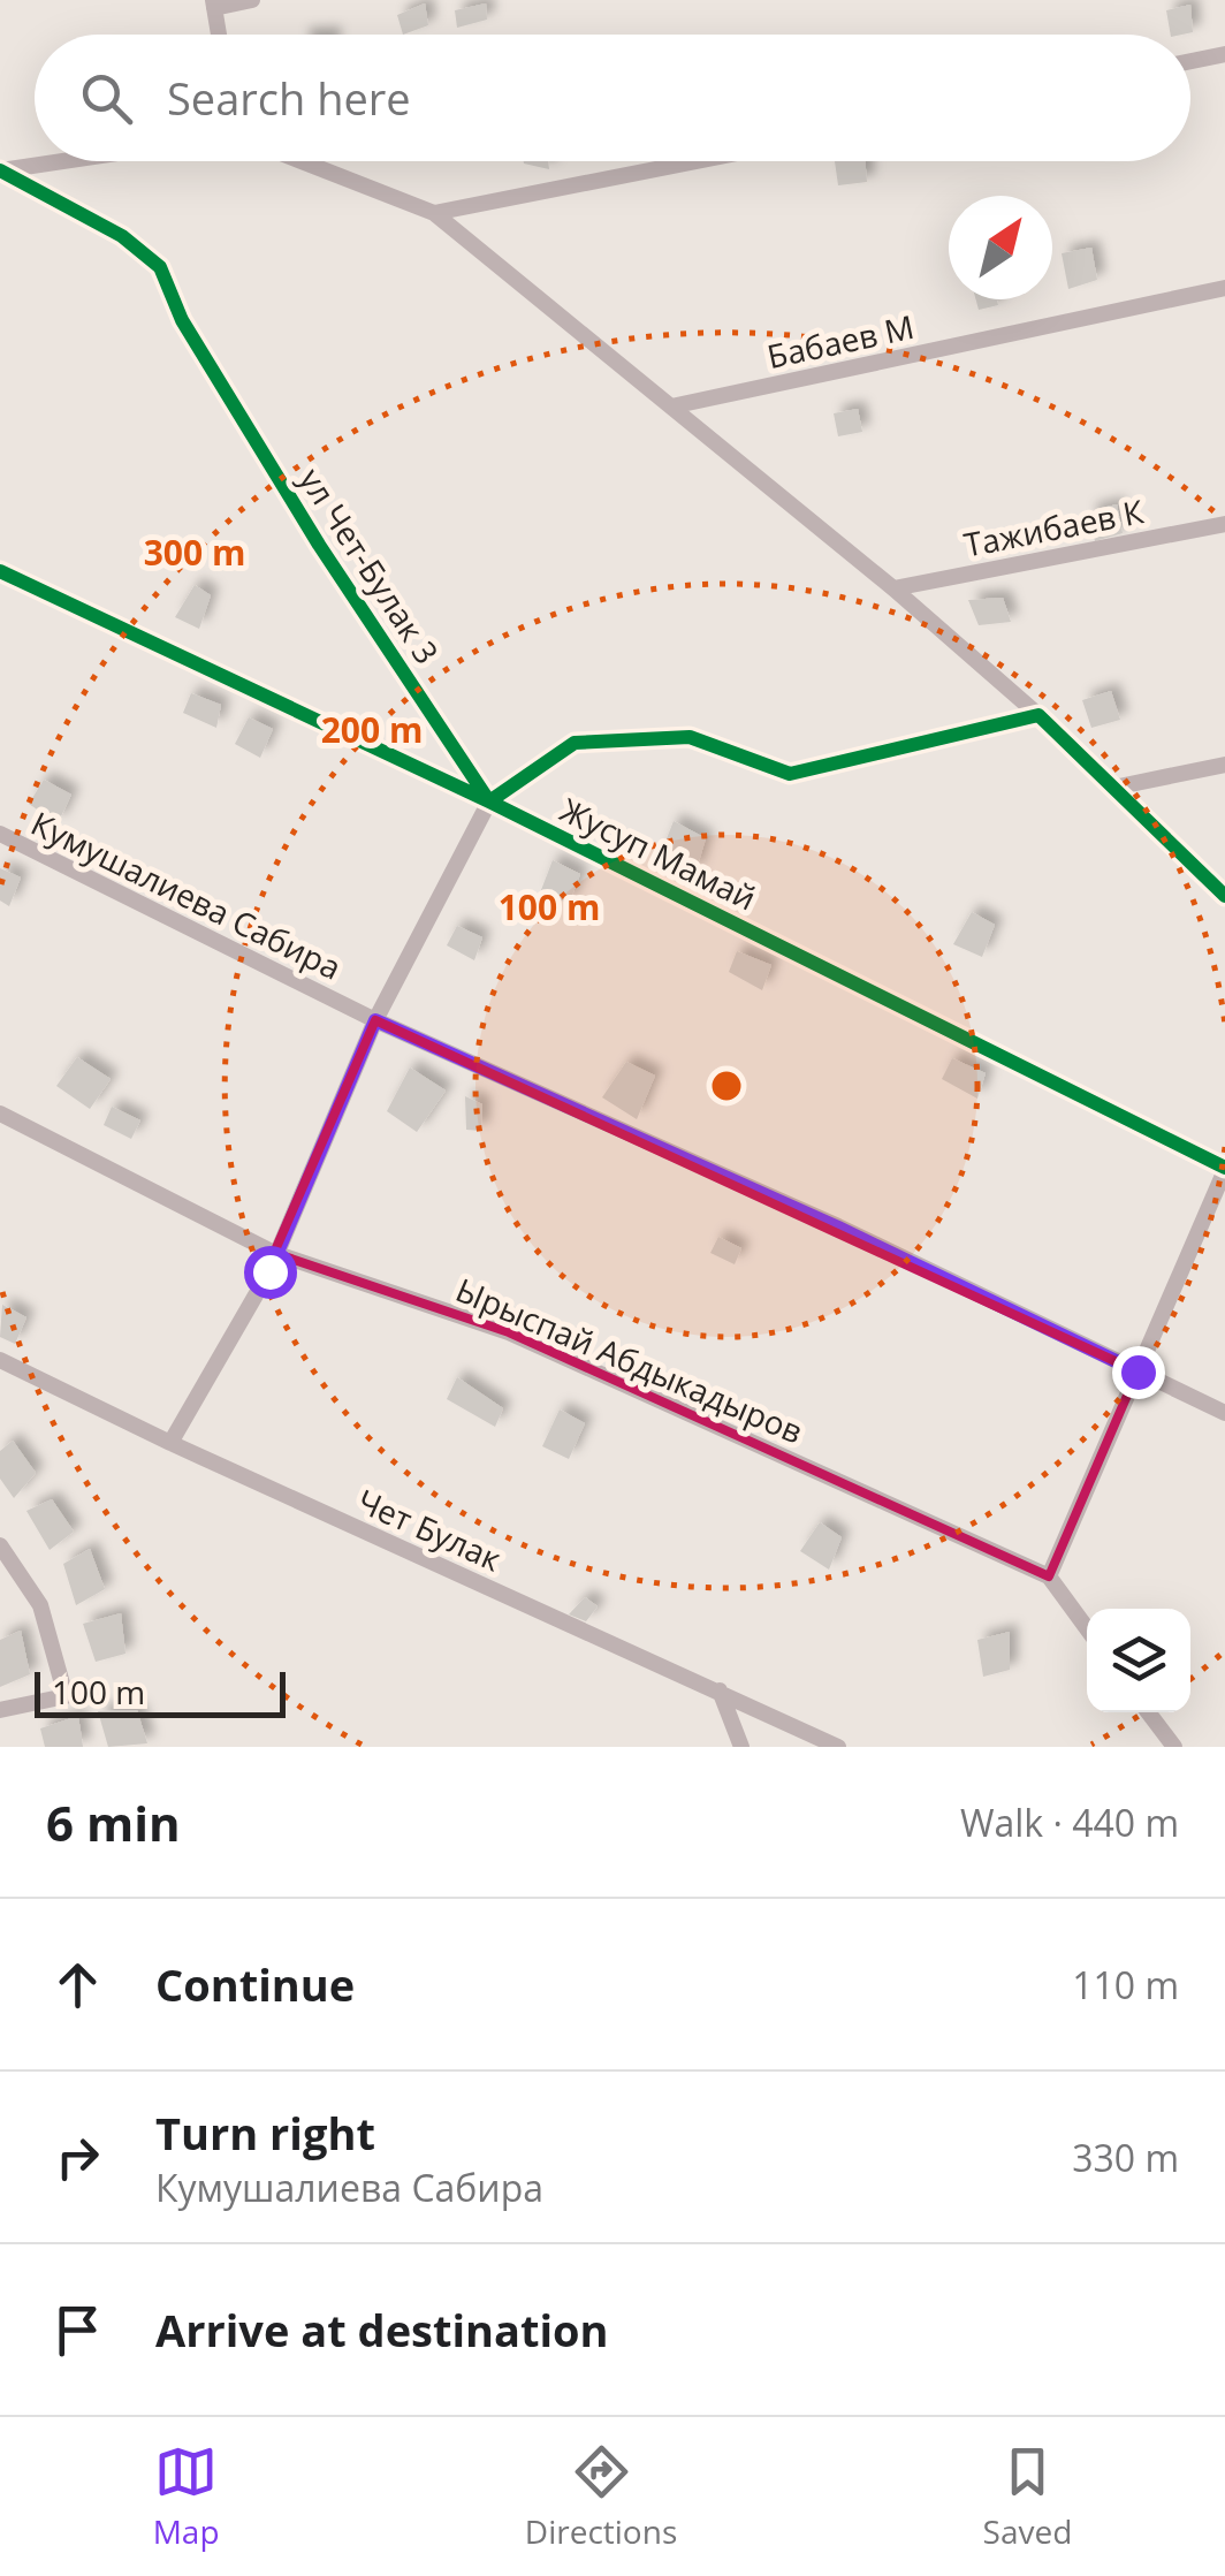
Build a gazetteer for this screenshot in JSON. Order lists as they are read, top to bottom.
{
  "streets": {
    "street": [
      "Бабаев М",
      "Тажибаев К",
      "ул Чет-Булак 3",
      "Жусуп Мамай",
      "Кумушалиева Сабира",
      "Ырыспай Абдыкадыров",
      "Чет Булак"
    ]
  },
  "crossings": [
    ["ул Чет-Булак 3", "Жусуп Мамай"]
  ],
  "scale_bar": "100 m",
  "north": "top right",
  "page": {
    "search": "Search here",
    "scale": "100 m",
    "heading": ["6 min", "Walk · 440 m"],
    "list": [
      ["Continue", "110 m"],
      ["Turn right", "Кумушалиева Сабира", "330 m"],
      "Arrive at destination"
    ],
    "nav": ["Map", "Directions", "Saved"]
  },
  "rings": ["300 m", "200 m", "100 m"]
}
